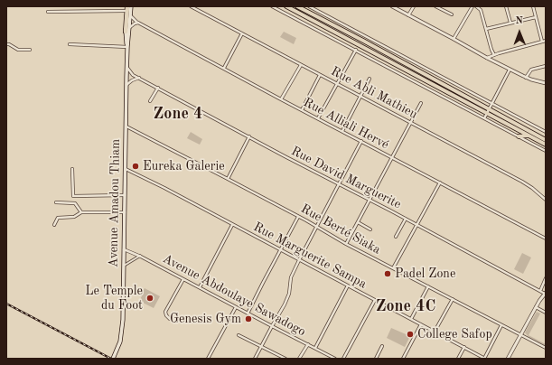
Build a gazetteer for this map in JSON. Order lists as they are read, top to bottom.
{
  "streets": {
    "main road": ["Avenue Amadou Thiam"],
    "street": [
      "Rue Abli Mathieu",
      "Rue Alliali Hervé",
      "Rue David Marguerite",
      "Rue Berté Siaka",
      "Rue Marguerite Sampa",
      "Avenue Abdoulaye Sawadogo"
    ]
  },
  "crossings": [
    ["Rue Alliali Hervé", "Avenue Amadou Thiam"],
    ["Rue David Marguerite", "Avenue Amadou Thiam"],
    ["Avenue Amadou Thiam", "Rue Berté Siaka"],
    ["Avenue Amadou Thiam", "Rue Marguerite Sampa"],
    ["Avenue Amadou Thiam", "Avenue Abdoulaye Sawadogo"]
  ],
  "districts": ["Zone 4", "Zone 4C"],
  "places": [
    "Eureka Galerie",
    "Padel Zone",
    "Le Temple du Foot",
    "Genesis Gym",
    "College Safop"
  ],
  "north": "top"
}
